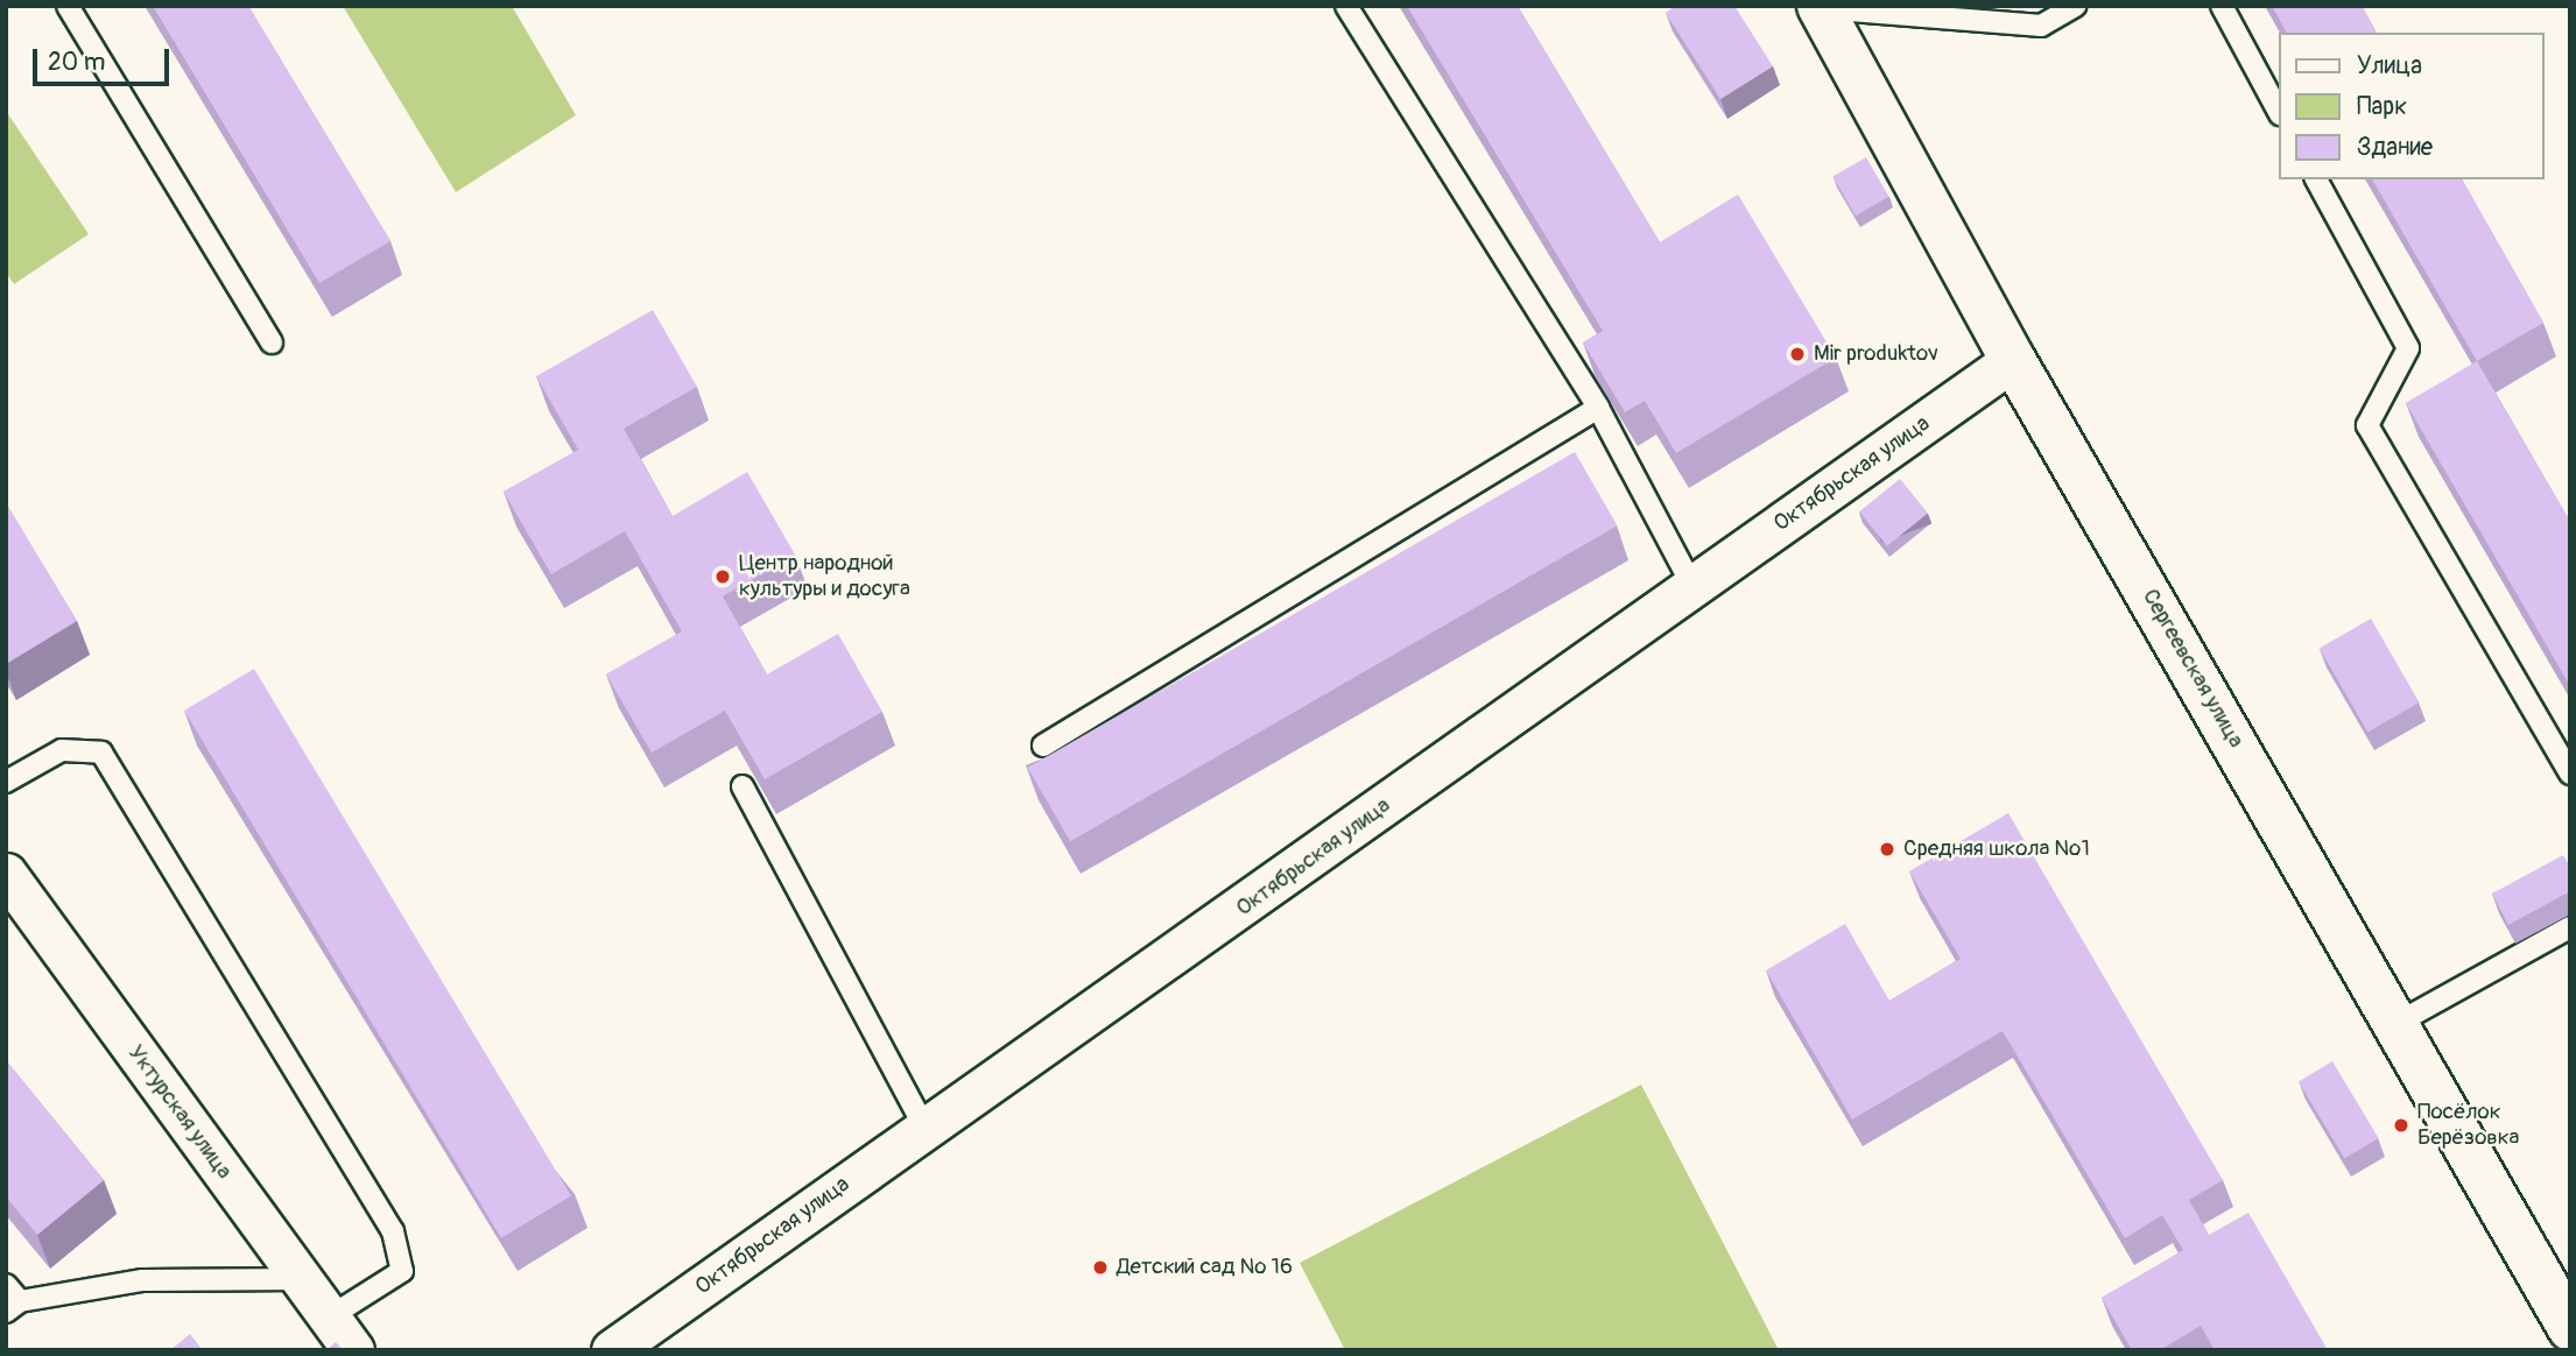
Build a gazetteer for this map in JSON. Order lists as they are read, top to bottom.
{
  "streets": {
    "main road": ["Сергеевская улица"],
    "street": ["Октябрьская улица", "Уктурская улица"]
  },
  "crossings": [
    ["Октябрьская улица", "Сергеевская улица"]
  ],
  "places": [
    "Mir produktov",
    "Центр народной культуры и досуга",
    "Средняя школа №1",
    "Посёлок Берёзовка",
    "Детский сад № 16"
  ],
  "legend": ["Улица", "Парк", "Здание"],
  "scale_bar": "20 m"
}
